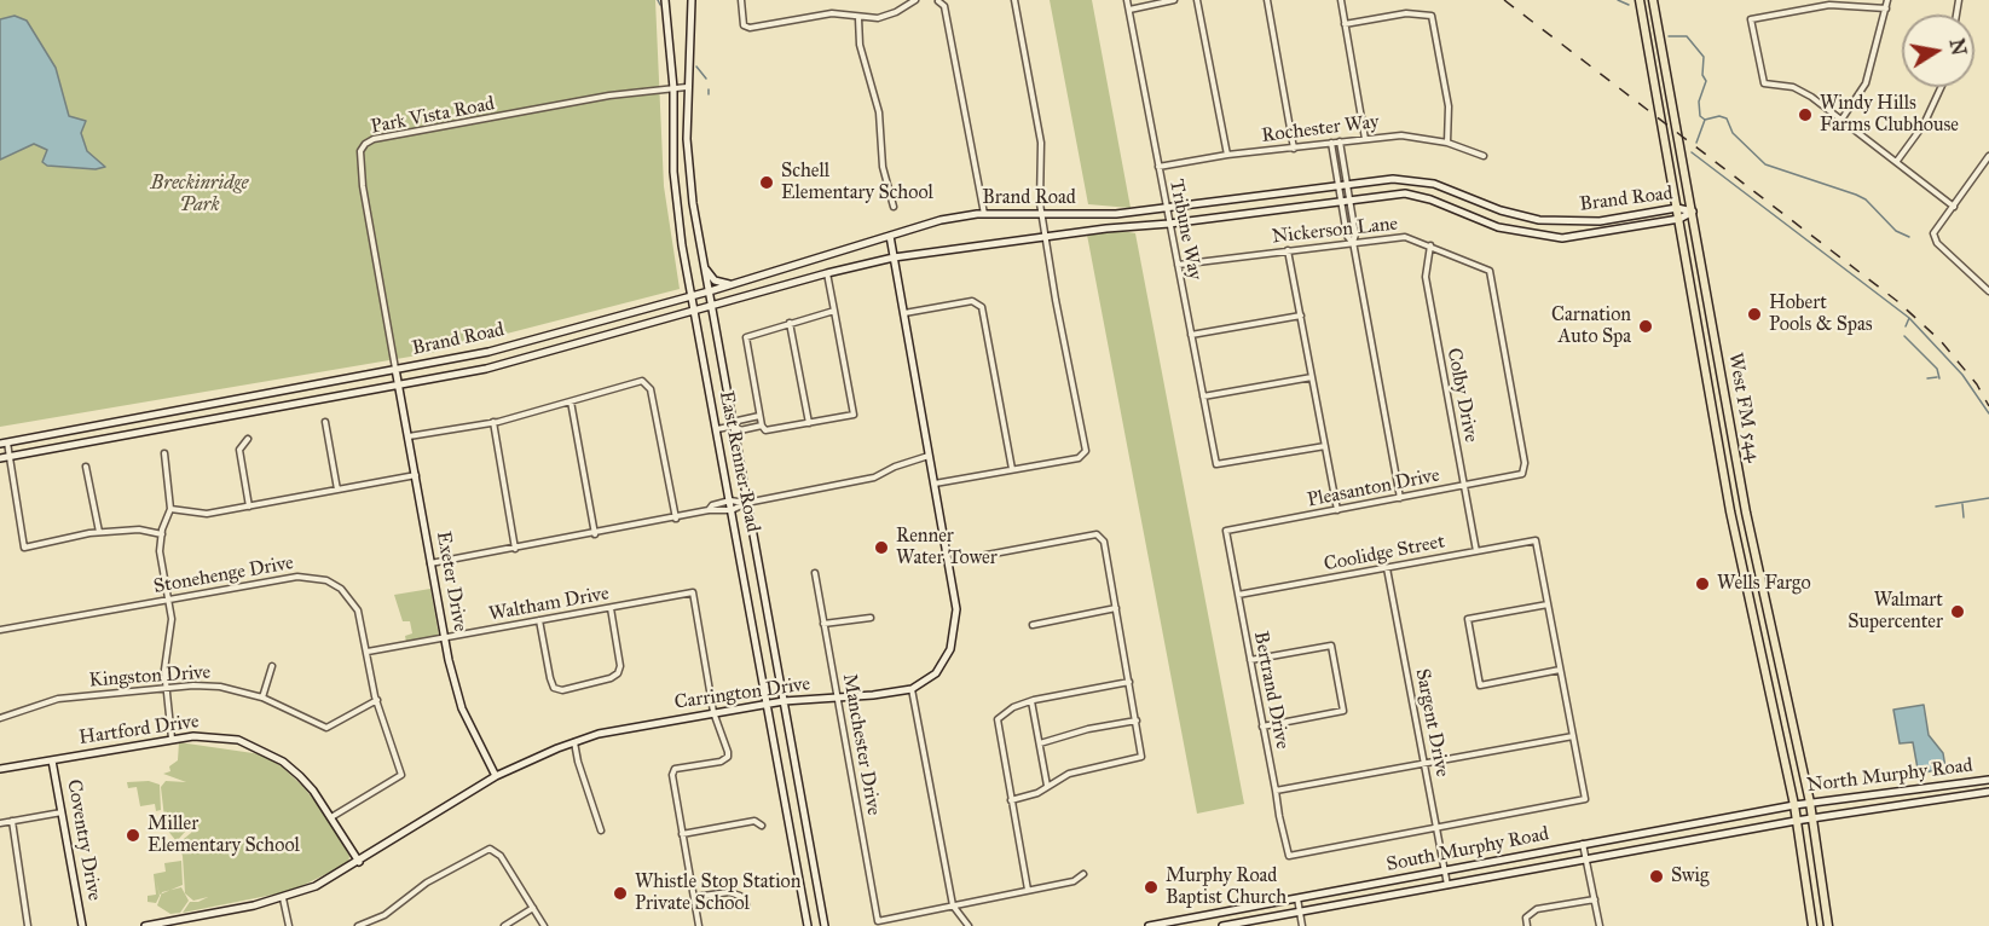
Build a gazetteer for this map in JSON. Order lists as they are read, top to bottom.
{
  "streets": {
    "main road": [
      "Brand Road",
      "West FM 544",
      "East Renner Road",
      "Exeter Drive",
      "Carrington Drive",
      "Hartford Drive",
      "North Murphy Road",
      "Coventry Drive",
      "South Murphy Road"
    ],
    "street": [
      "Park Vista Road",
      "Rochester Way",
      "Tribune Way",
      "Nickerson Lane",
      "Colby Drive",
      "Pleasanton Drive",
      "Coolidge Street",
      "Stonehenge Drive",
      "Waltham Drive",
      "Kingston Drive",
      "Bertrand Drive",
      "Sargent Drive",
      "Manchester Drive"
    ]
  },
  "crossings": [
    ["Park Vista Road", "Brand Road"],
    ["Park Vista Road", "East Renner Road"],
    ["Park Vista Road", "Exeter Drive"],
    ["Rochester Way", "Tribune Way"],
    ["Brand Road", "Tribune Way"],
    ["Brand Road", "West FM 544"],
    ["Brand Road", "East Renner Road"],
    ["Brand Road", "Exeter Drive"],
    ["Tribune Way", "Nickerson Lane"],
    ["Nickerson Lane", "Colby Drive"],
    ["Nickerson Lane", "Pleasanton Drive"],
    ["Colby Drive", "Pleasanton Drive"],
    ["Colby Drive", "Coolidge Street"],
    ["West FM 544", "North Murphy Road"],
    ["West FM 544", "South Murphy Road"],
    ["East Renner Road", "Carrington Drive"],
    ["Pleasanton Drive", "Bertrand Drive"],
    ["Coolidge Street", "Bertrand Drive"],
    ["Coolidge Street", "Sargent Drive"],
    ["Stonehenge Drive", "Waltham Drive"],
    ["Stonehenge Drive", "Kingston Drive"],
    ["Stonehenge Drive", "Hartford Drive"],
    ["Exeter Drive", "Waltham Drive"],
    ["Exeter Drive", "Carrington Drive"],
    ["Waltham Drive", "Carrington Drive"],
    ["Bertrand Drive", "Sargent Drive"],
    ["Carrington Drive", "Hartford Drive"],
    ["Carrington Drive", "Manchester Drive"],
    ["Sargent Drive", "South Murphy Road"],
    ["Hartford Drive", "Coventry Drive"],
    ["North Murphy Road", "South Murphy Road"]
  ],
  "parks": ["Breckinridge Park"],
  "places": [
    "Windy Hills Farms Clubhouse",
    "Schell Elementary School",
    "Hobert Pools & Spas",
    "Carnation Auto Spa",
    "Renner Water Tower",
    "Wells Fargo",
    "Walmart Supercenter",
    "Miller Elementary School",
    "Swig",
    "Murphy Road Baptist Church",
    "Whistle Stop Station Private School"
  ],
  "north": "right"
}
